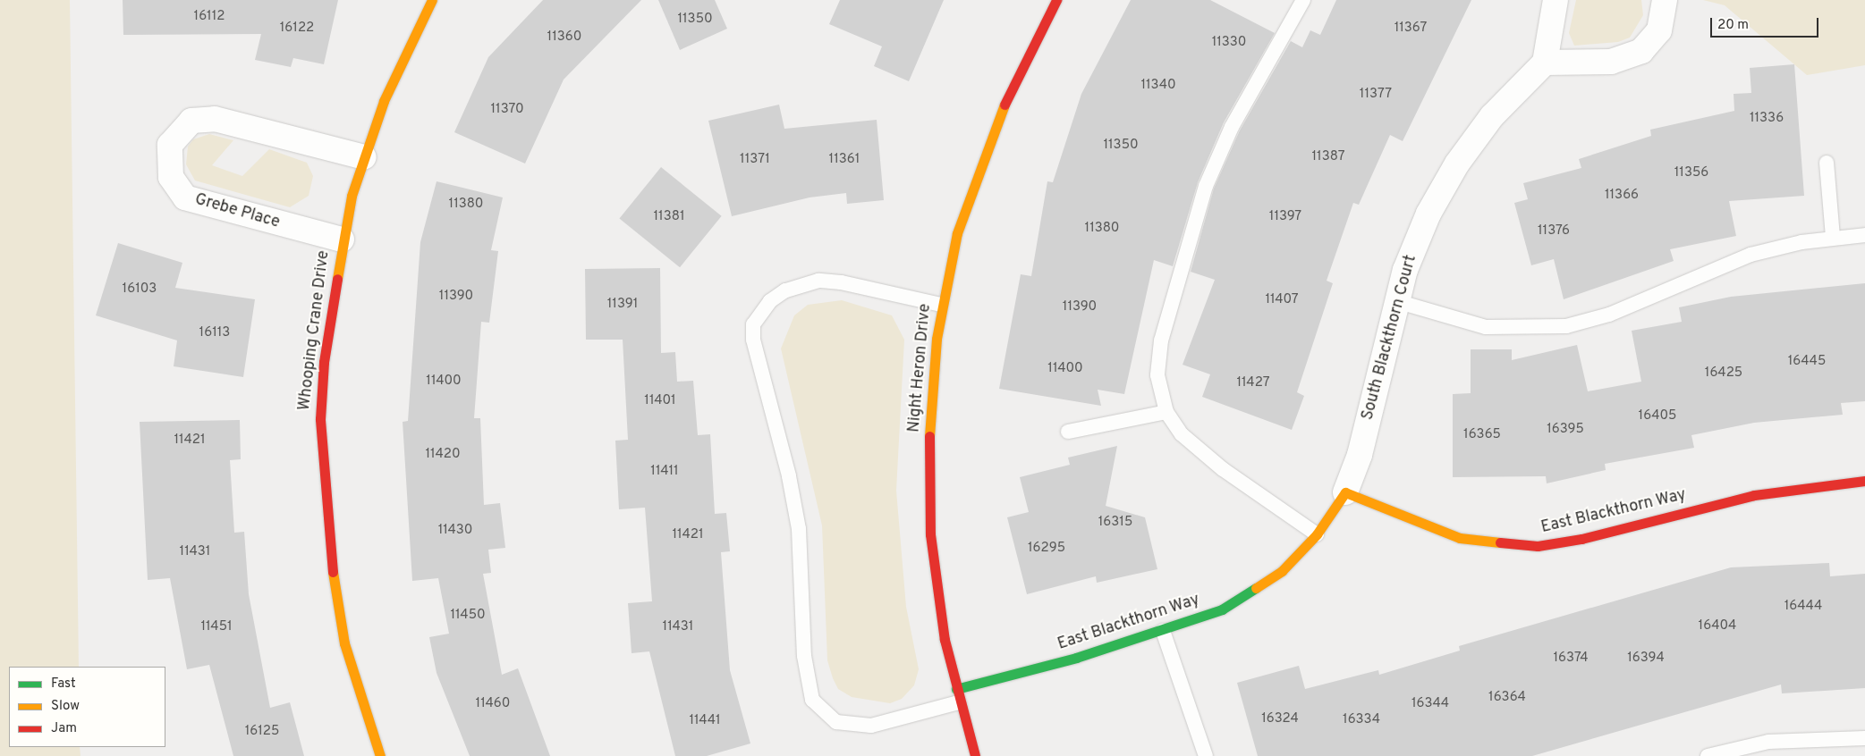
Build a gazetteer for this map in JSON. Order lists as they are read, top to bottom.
{
  "streets": {
    "street": [
      "Grebe Place",
      "Whooping Crane Drive",
      "South Blackthorn Court",
      "Night Heron Drive",
      "East Blackthorn Way"
    ]
  },
  "crossings": [
    ["Grebe Place", "Whooping Crane Drive"],
    ["South Blackthorn Court", "East Blackthorn Way"],
    ["Night Heron Drive", "East Blackthorn Way"]
  ],
  "house_numbers": [
    "16112",
    "11350",
    "16122",
    "11367",
    "11360",
    "11330",
    "11340",
    "11377",
    "11370",
    "11336",
    "11350",
    "11387",
    "11371",
    "11361",
    "11356",
    "11366",
    "11380",
    "11381",
    "11397",
    "11380",
    "11376",
    "16103",
    "11390",
    "11407",
    "11391",
    "11390",
    "16113",
    "16445",
    "11400",
    "16425",
    "11400",
    "11427",
    "11401",
    "16405",
    "16395",
    "16365",
    "11421",
    "11420",
    "11411",
    "16315",
    "11430",
    "11421",
    "16295",
    "11431",
    "16444",
    "11450",
    "16404",
    "11451",
    "11431",
    "16374",
    "16394",
    "16364",
    "11460",
    "16344",
    "16324",
    "16334",
    "11441",
    "16125"
  ],
  "legend": ["Fast", "Slow", "Jam"],
  "scale_bar": "20 m"
}
